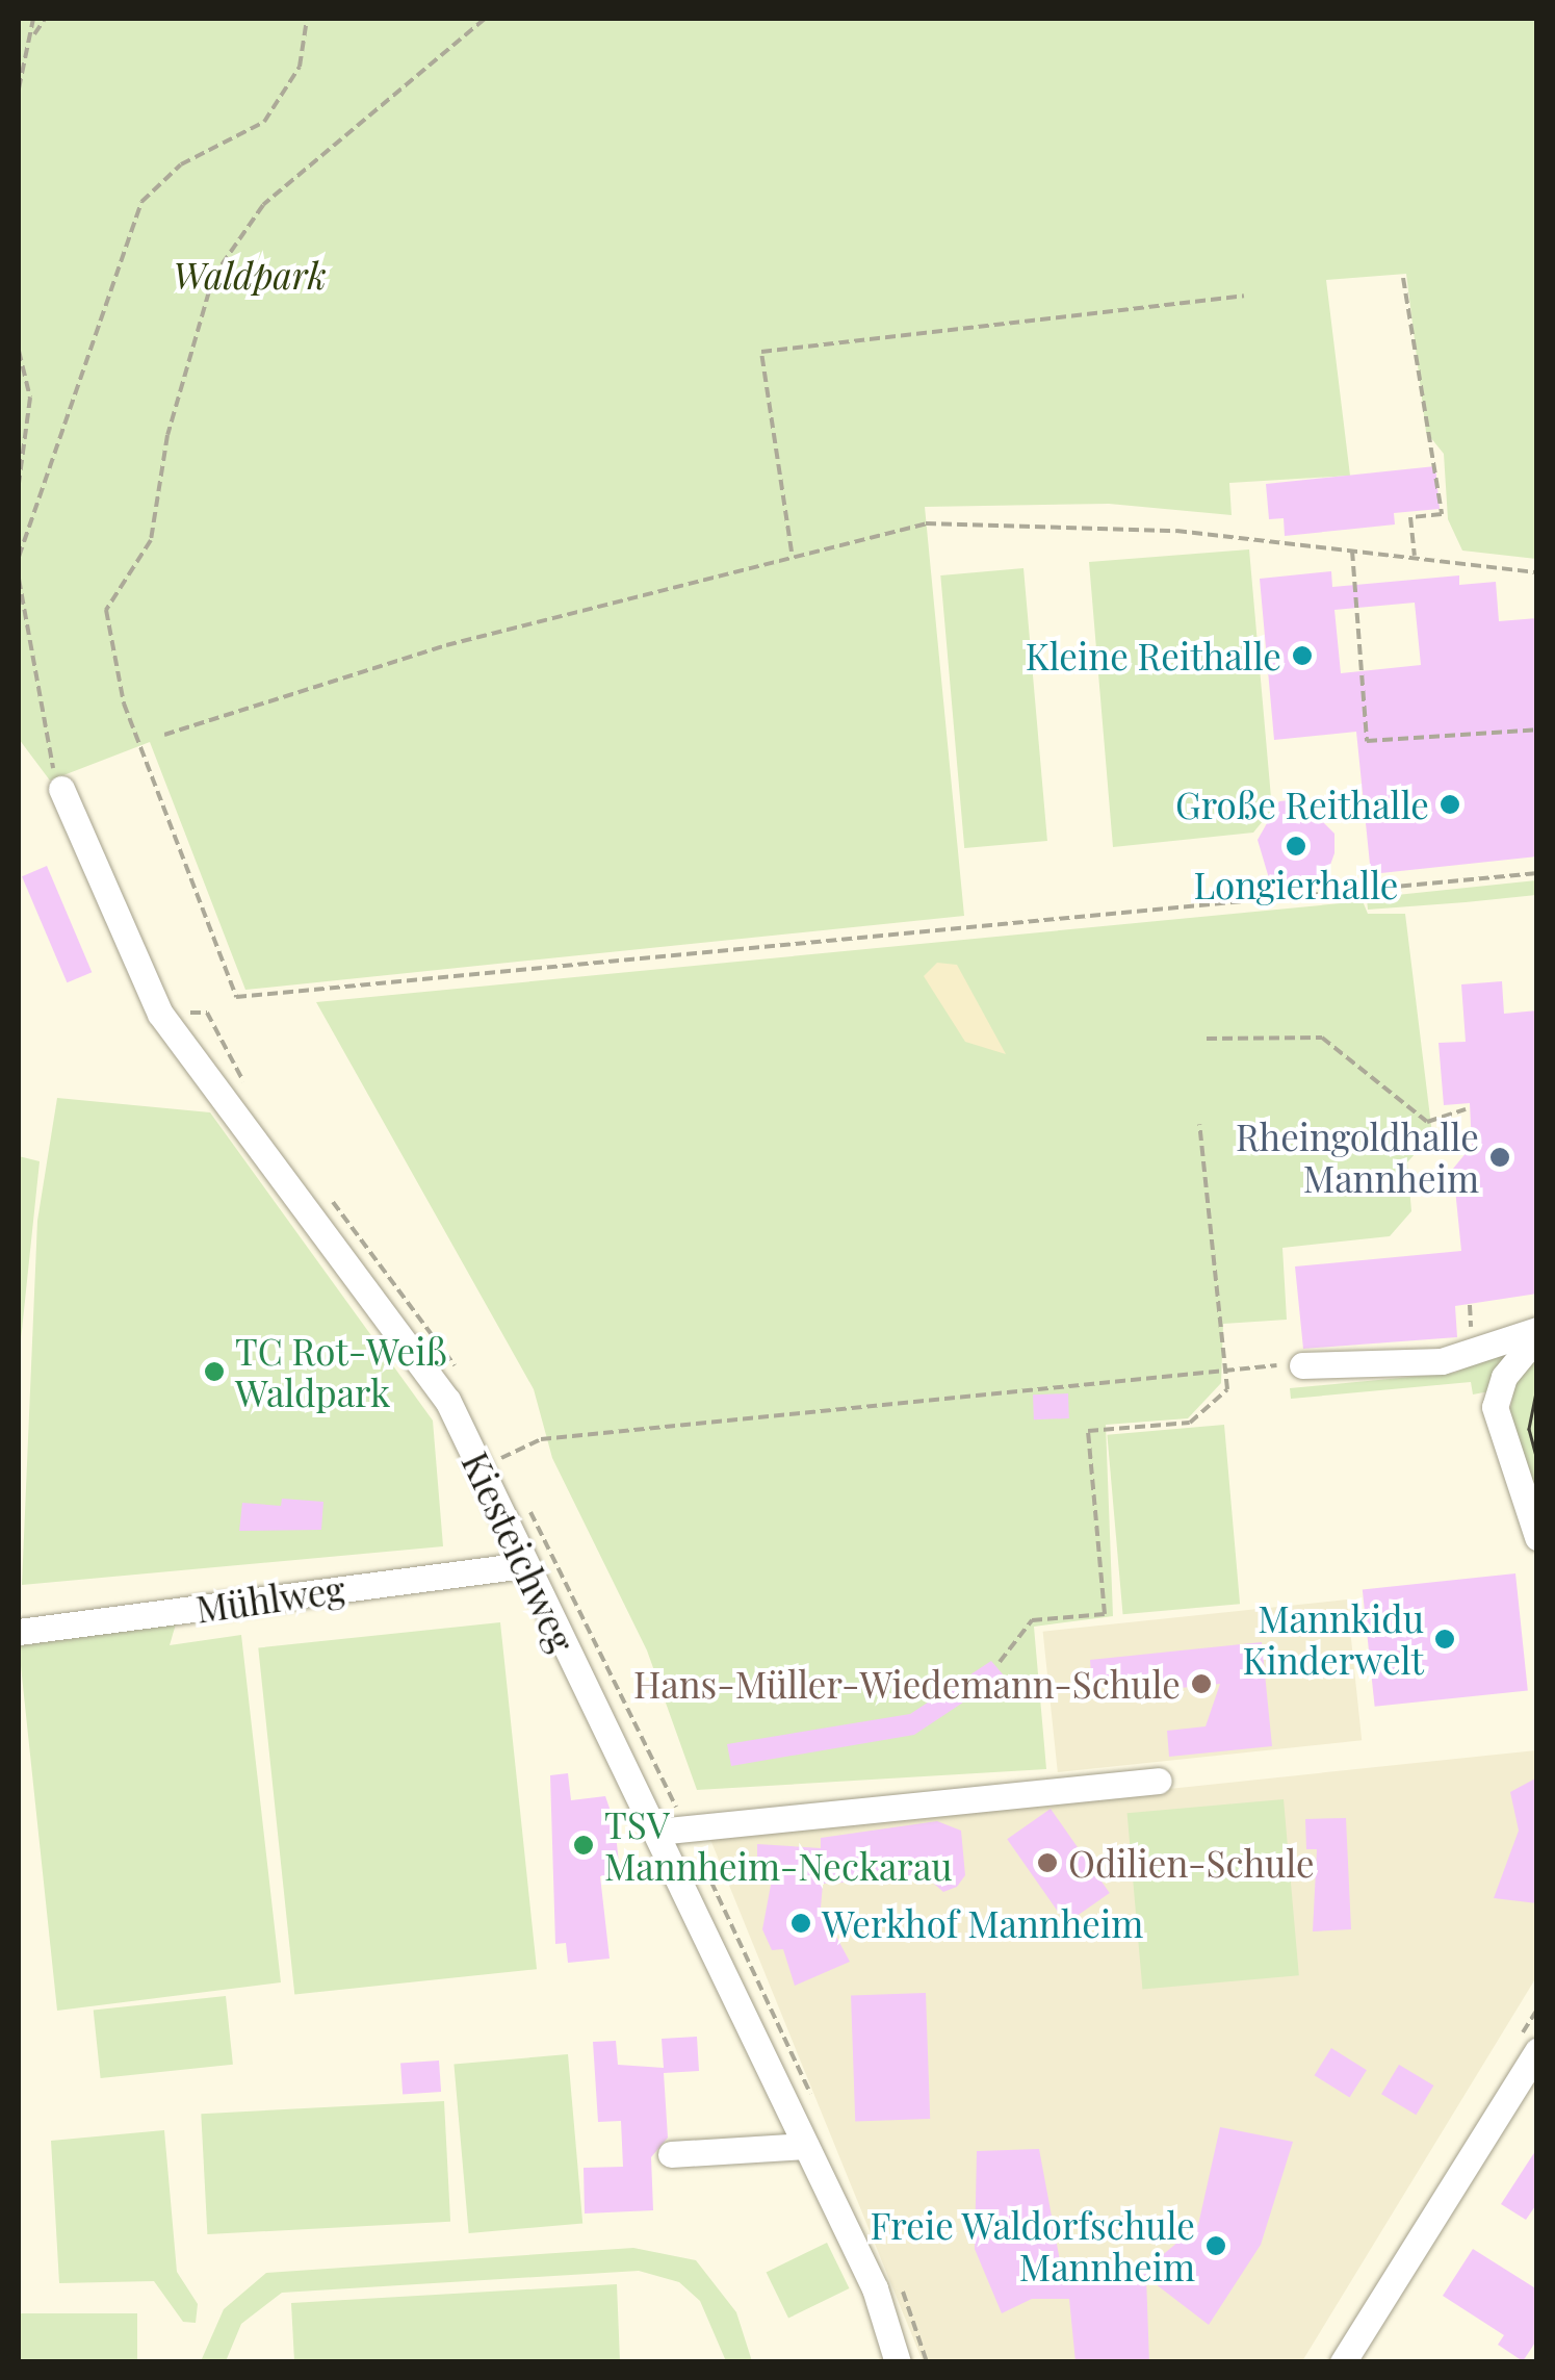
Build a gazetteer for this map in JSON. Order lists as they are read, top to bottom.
{
  "streets": {
    "street": ["Kiesteichweg", "Mühlweg"]
  },
  "crossings": [
    ["Kiesteichweg", "Mühlweg"]
  ],
  "parks": ["Waldpark"],
  "places": [
    "Kleine Reithalle",
    "Große Reithalle",
    "Longierhalle",
    "Rheingoldhalle Mannheim",
    "TC Rot-Weiß Waldpark",
    "Mannkidu Kinderwelt",
    "Hans-Müller-Wiedemann-Schule",
    "TSV Mannheim-Neckarau",
    "Odilien-Schule",
    "Werkhof Mannheim",
    "Freie Waldorfschule Mannheim"
  ]
}
